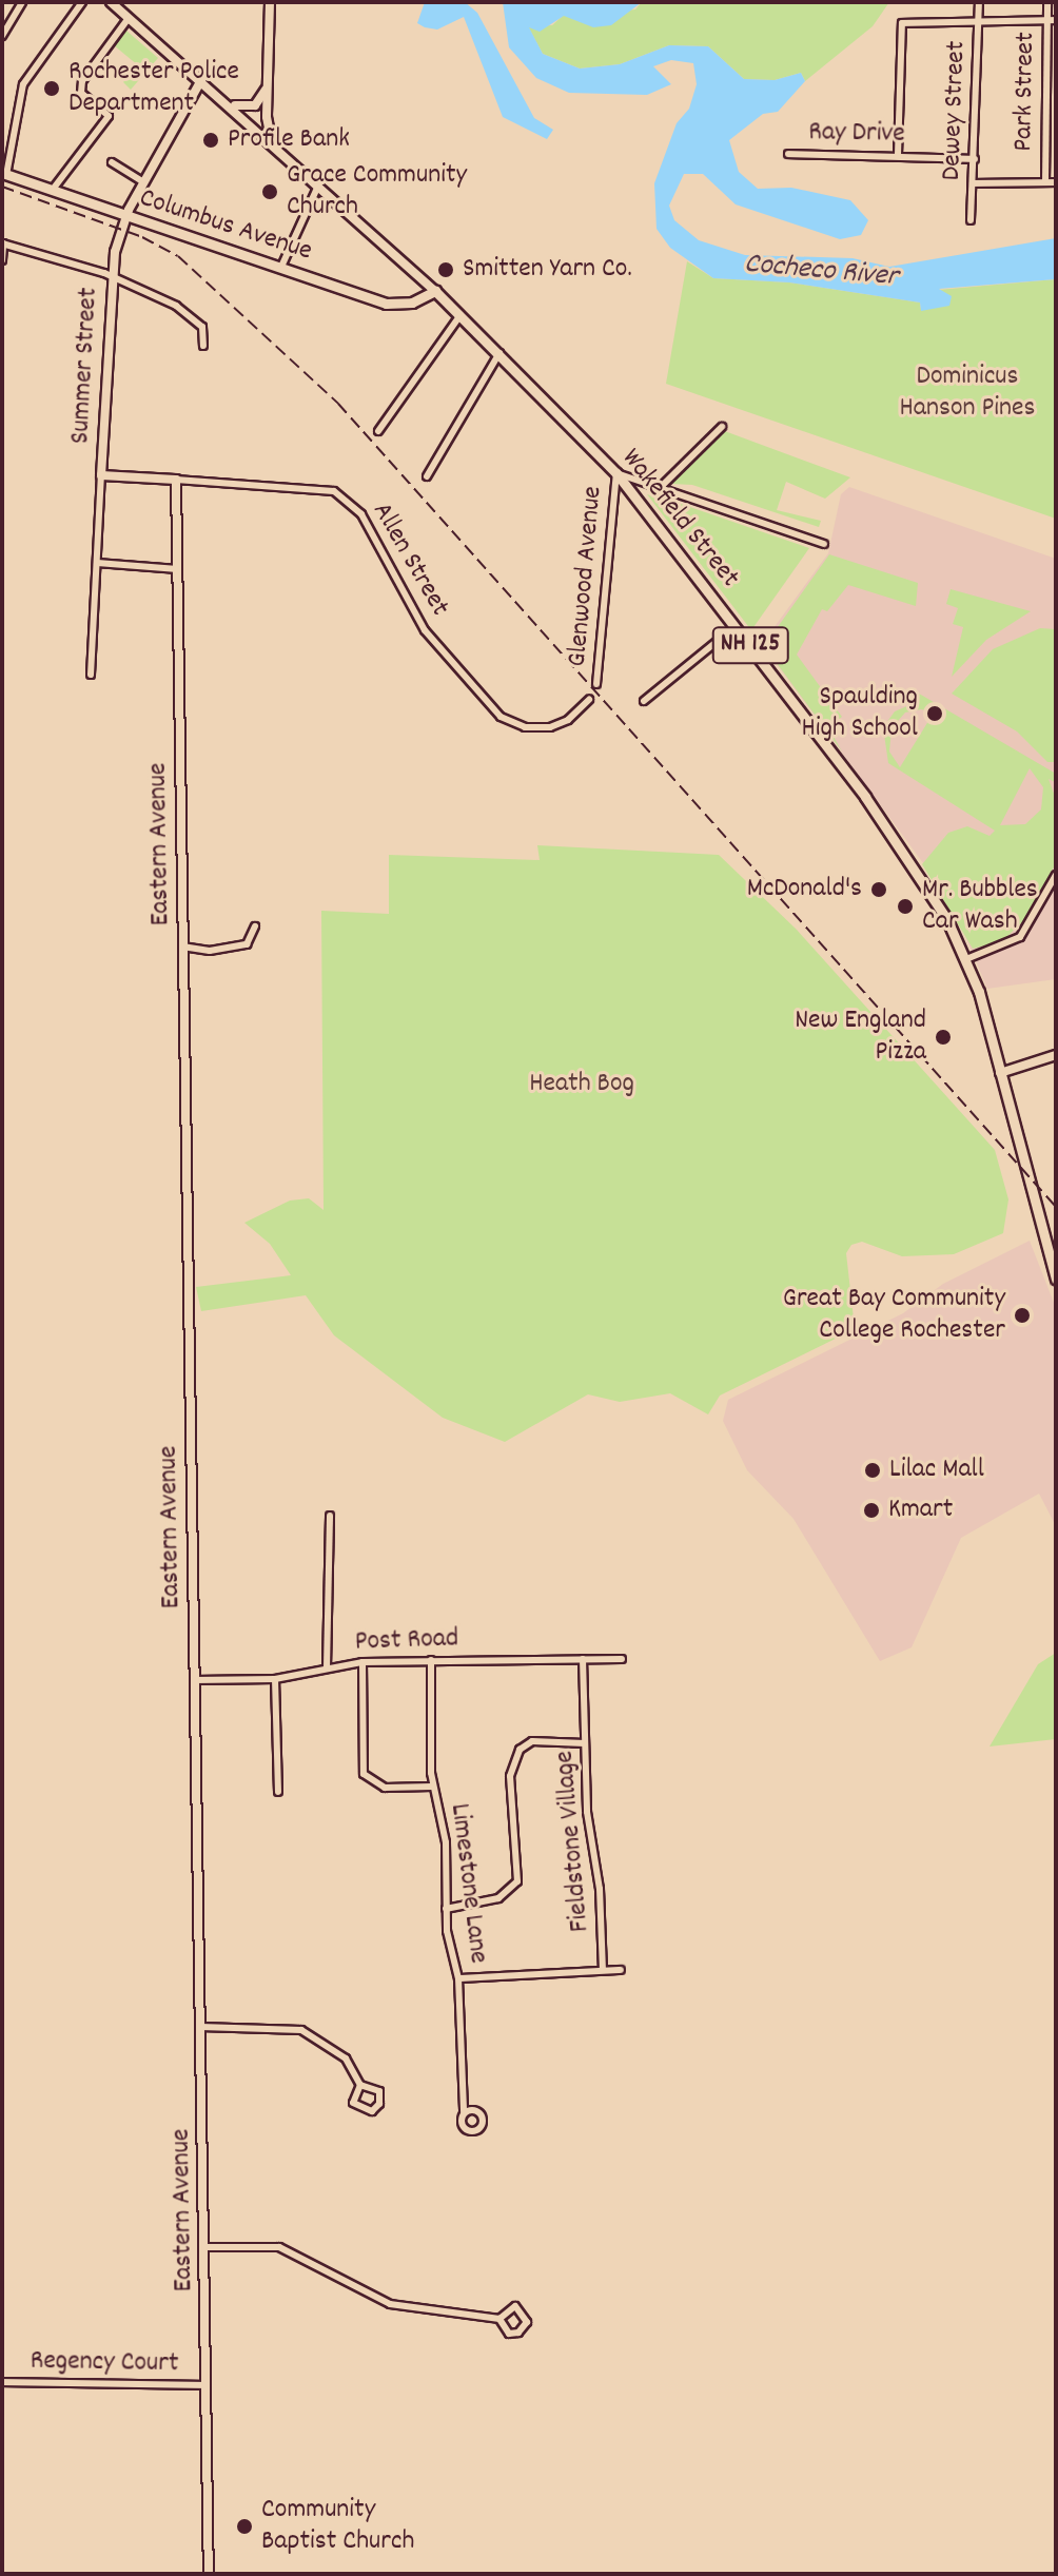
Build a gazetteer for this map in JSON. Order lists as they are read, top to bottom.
{
  "streets": {
    "main road": ["Columbus Avenue", "Wakefield Street", "NH 125"],
    "street": [
      "Park Street",
      "Dewey Street",
      "Ray Drive",
      "Summer Street",
      "Allen Street",
      "Glenwood Avenue",
      "Eastern Avenue",
      "Post Road",
      "Fieldstone Village",
      "Limestone Lane",
      "Regency Court"
    ]
  },
  "crossings": [
    ["Dewey Street", "Ray Drive"],
    ["Columbus Avenue", "Summer Street"],
    ["Columbus Avenue", "Wakefield Street"],
    ["Summer Street", "Wakefield Street"],
    ["Summer Street", "Allen Street"],
    ["Wakefield Street", "Glenwood Avenue"],
    ["Allen Street", "Eastern Avenue"],
    ["Eastern Avenue", "Post Road"],
    ["Eastern Avenue", "Regency Court"],
    ["Post Road", "Fieldstone Village"],
    ["Post Road", "Limestone Lane"]
  ],
  "water": ["Cocheco River"],
  "parks": ["Dominicus Hanson Pines", "Heath Bog"],
  "places": [
    "Rochester Police Department",
    "Profile Bank",
    "Grace Community Church",
    "Smitten Yarn Co.",
    "Spaulding High School",
    "McDonald's",
    "Mr. Bubbles Car Wash",
    "New England Pizza",
    "Great Bay Community College Rochester",
    "Lilac Mall",
    "Kmart",
    "Community Baptist Church"
  ]
}
